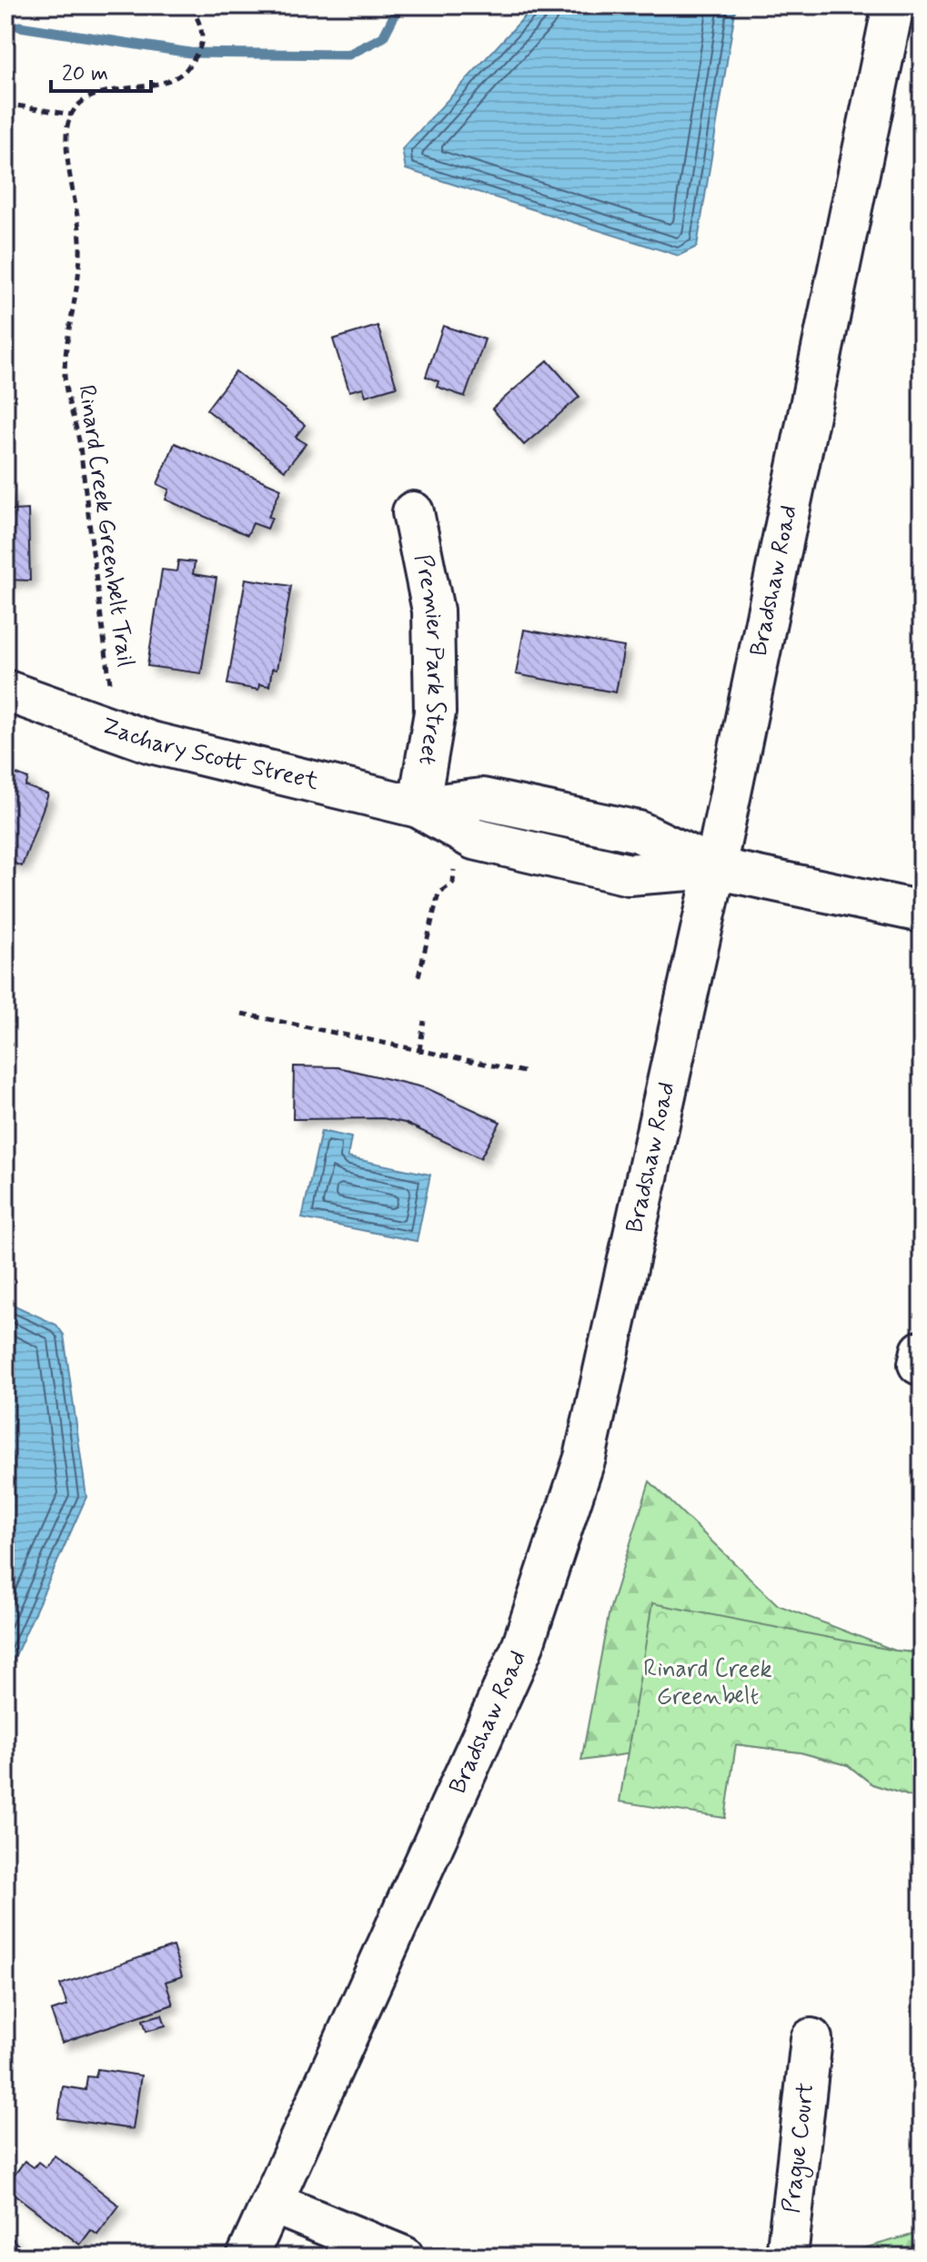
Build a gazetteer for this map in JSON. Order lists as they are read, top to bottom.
{
  "streets": {
    "street": [
      "Bradshaw Road",
      "Premier Park Street",
      "Zachary Scott Street",
      "Prague Court"
    ],
    "path": ["Rinard Creek Greenbelt Trail"]
  },
  "crossings": [
    ["Bradshaw Road", "Zachary Scott Street"],
    ["Premier Park Street", "Zachary Scott Street"]
  ],
  "parks": ["Rinard Creek Greenbelt"],
  "scale_bar": "20 m"
}
